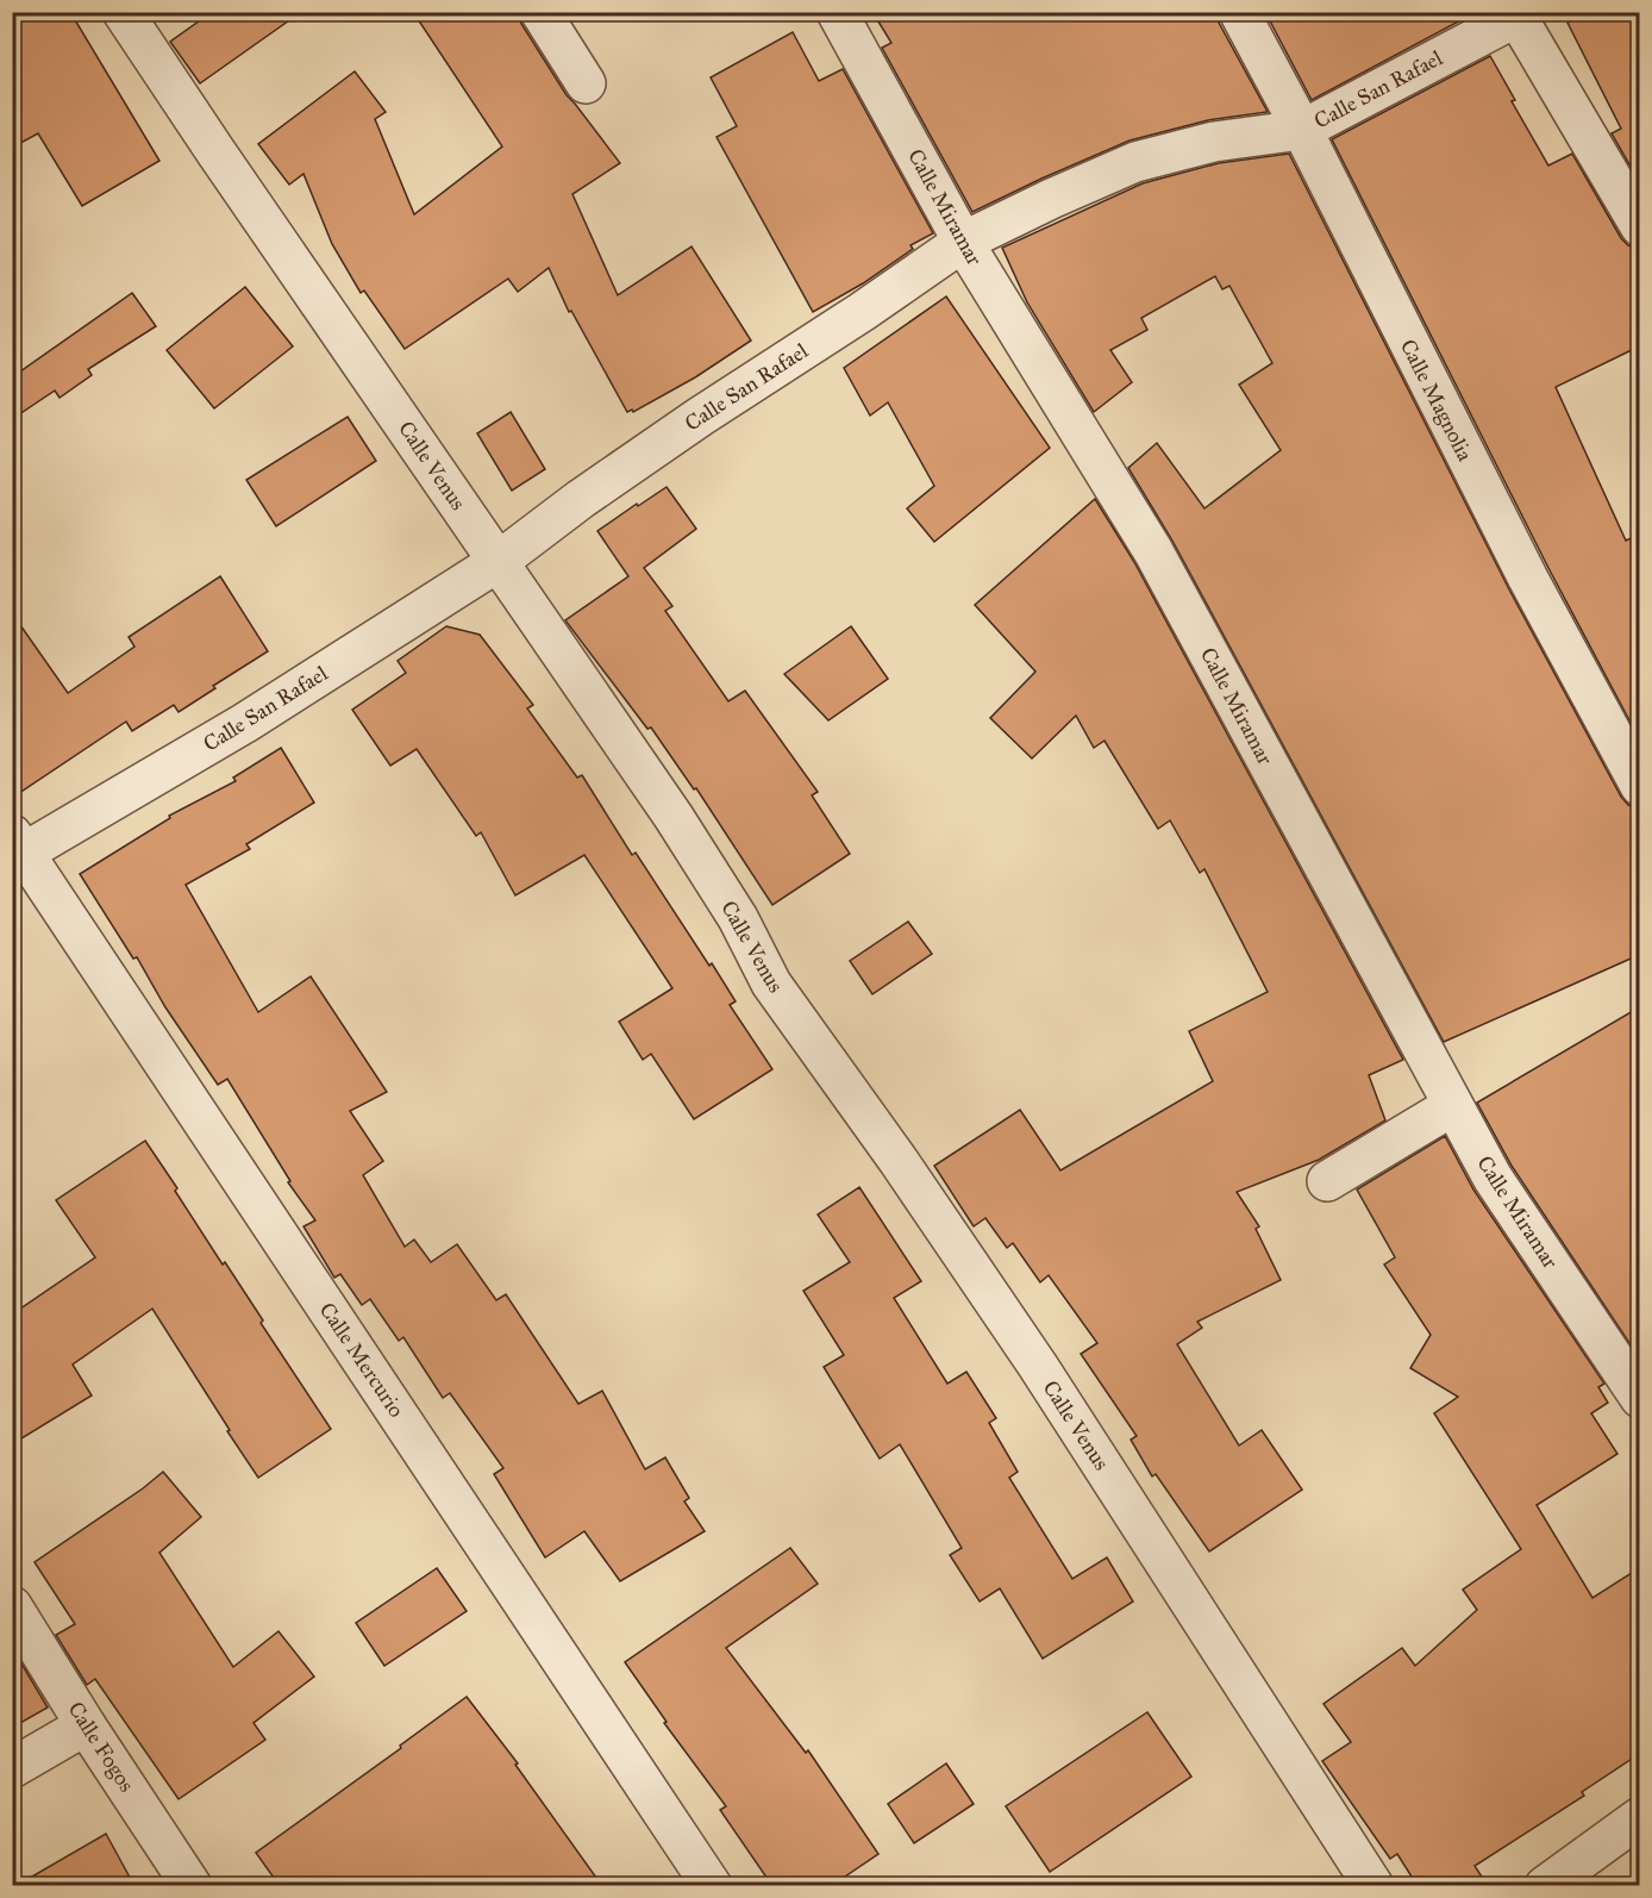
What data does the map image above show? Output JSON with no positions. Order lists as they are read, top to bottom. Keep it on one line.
{"streets":{"street":["Calle San Rafael","Calle Miramar","Calle Magnolia","Calle Venus","Calle Mercurio","Calle Fogos"]},"crossings":[["Calle San Rafael","Calle Miramar"],["Calle San Rafael","Calle Magnolia"],["Calle San Rafael","Calle Venus"],["Calle San Rafael","Calle Mercurio"]]}
